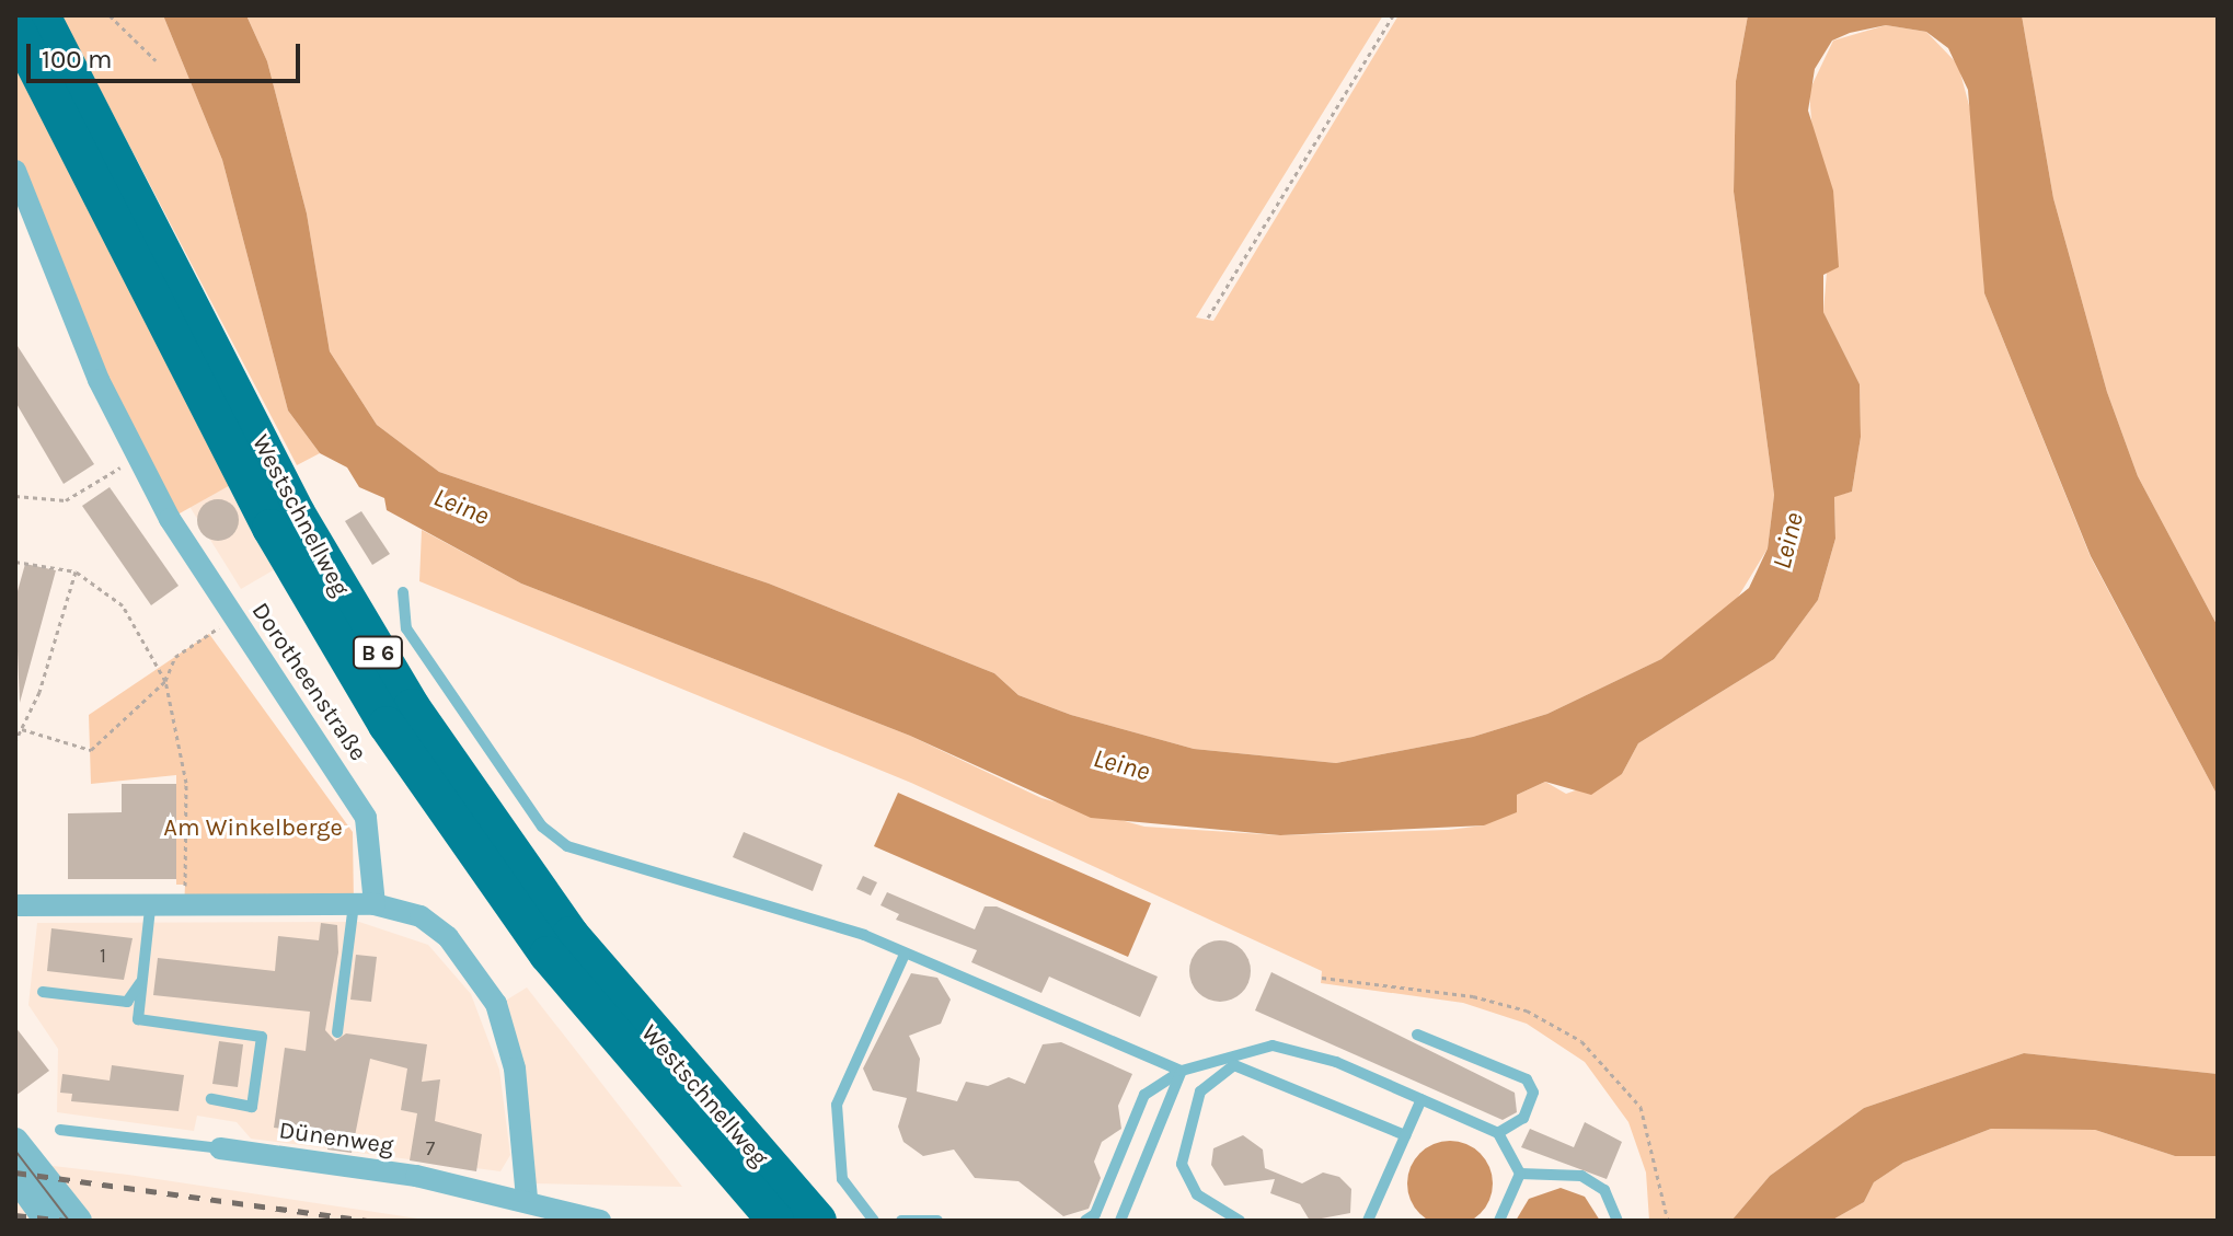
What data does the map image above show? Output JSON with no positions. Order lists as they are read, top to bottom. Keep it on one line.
{"streets":{"highway":["Westschnellweg","B 6"],"street":["Dorotheenstraße","Dünenweg"]},"water":["Leine"],"parks":["Am Winkelberge"],"house_numbers":["1","7"],"scale_bar":"100 m"}
